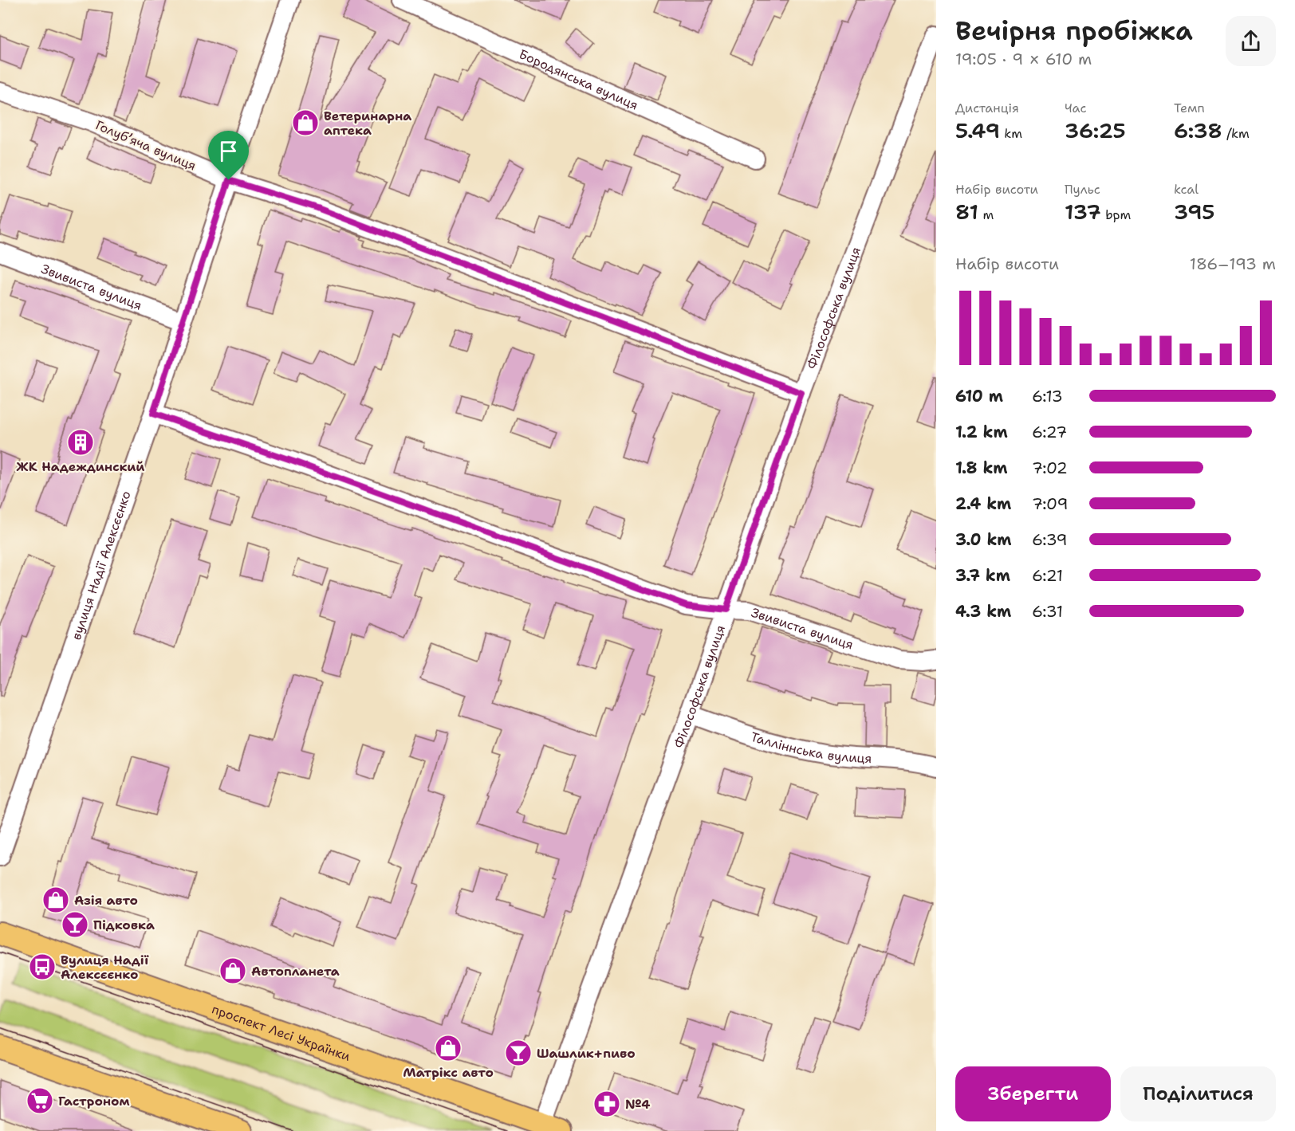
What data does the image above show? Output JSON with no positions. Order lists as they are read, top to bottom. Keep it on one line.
{"streets":{"main road":["проспект Лесі Українки"],"street":["Бородянська вулиця","Голубʼяча вулиця","Звивиста вулиця","Філософська вулиця","вулиця Надії Алексєєнко","Талліннська вулиця"]},"crossings":[["Голубʼяча вулиця","Філософська вулиця"],["Голубʼяча вулиця","вулиця Надії Алексєєнко"],["Звивиста вулиця","Філософська вулиця"],["Звивиста вулиця","вулиця Надії Алексєєнко"],["Філософська вулиця","Талліннська вулиця"],["Філософська вулиця","проспект Лесі Українки"]],"places":{"shop":["Ветеринарна аптека","Азія авто","Автопланета","Матрікс авто"],"building":["ЖК Надеждинский"],"bar":["Підковка","Шашлик+пиво"],"bus stop":["Вулиця Надії Алексєєнко"],"supermarket":["Гастроном"],"pharmacy":["№4"]},"page":{"heading":["Вечірня пробіжка","19:05 · 9 × 610 m"],"stats":[["Дистанція","5.49 km"],["Час","36:25"],["Темп","6:38 /km"],["Набір висоти","81 m"],["Пульс","137 bpm"],["kcal","395"]],"chart":["Набір висоти","186–193 m"],"list":[{"name":"610 m","note":"6:13"},{"name":"1.2 km","note":"6:27"},{"name":"1.8 km","note":"7:02"},{"name":"2.4 km","note":"7:09"},{"name":"3.0 km","note":"6:39"},{"name":"3.7 km","note":"6:21"},{"name":"4.3 km","note":"6:31"}],"buttons":["Зберегти","Поділитися"]}}
